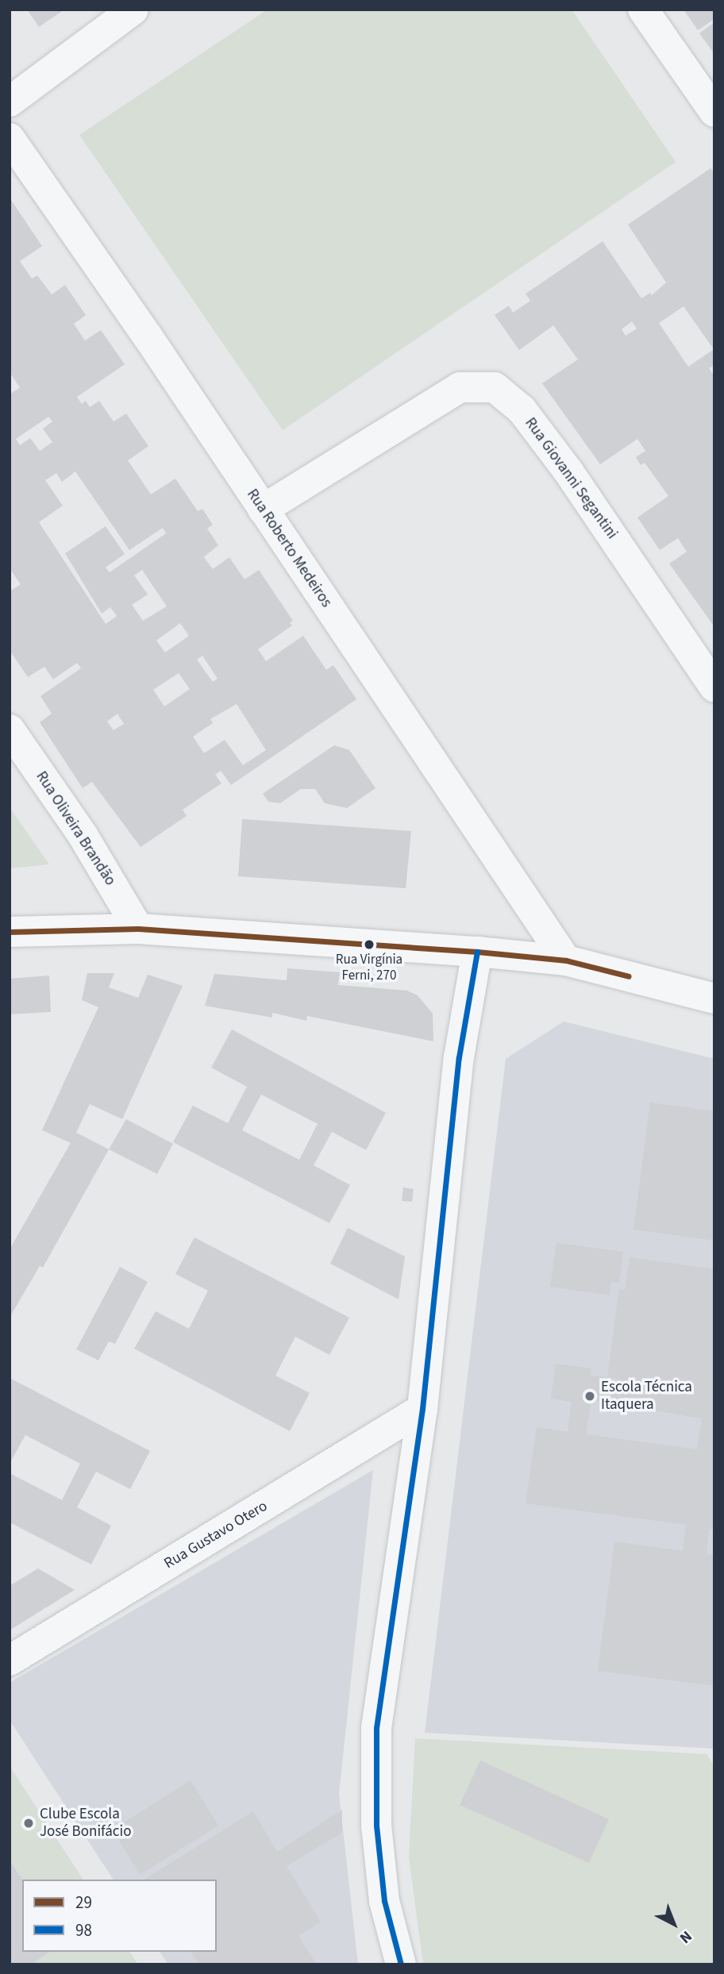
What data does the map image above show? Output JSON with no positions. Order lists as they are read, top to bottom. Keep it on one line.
{"streets":{"street":["Rua Giovanni Segantini","Rua Roberto Medeiros","Rua Oliveira Brandão","Rua Gustavo Otero"]},"crossings":[["Rua Giovanni Segantini","Rua Roberto Medeiros"]],"places":["Rua Virgínia Ferni, 270","Escola Técnica Itaquera","Clube Escola José Bonifácio"],"lines":["transit line 29","transit line 98"],"legend":["29","98"],"north":"bottom right"}
